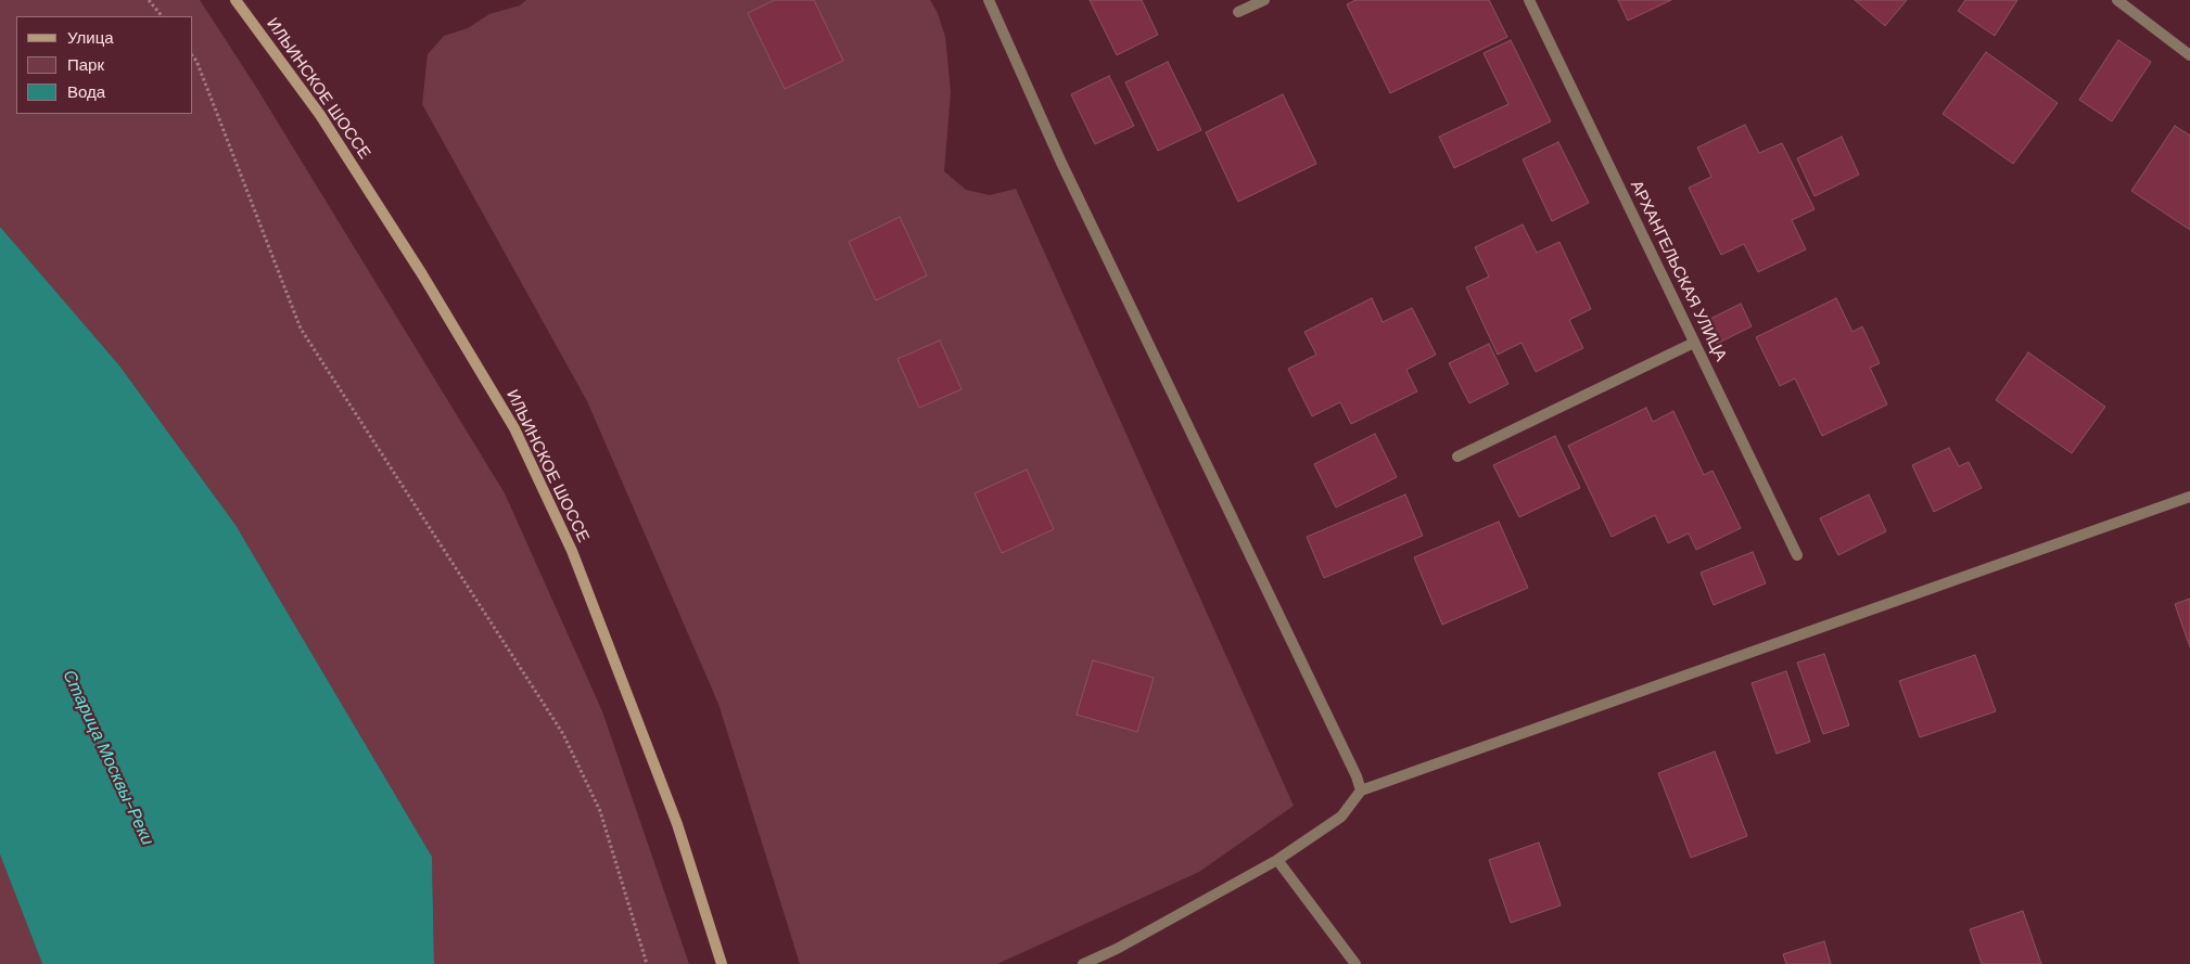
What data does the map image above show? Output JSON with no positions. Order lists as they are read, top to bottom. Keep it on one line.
{"streets":{"main road":["ИЛЬИНСКОЕ ШОССЕ"],"street":["АРХАНГЕЛЬСКАЯ УЛИЦА"]},"water":["Старица Москвы-Реки"],"legend":["Улица","Парк","Вода"]}
